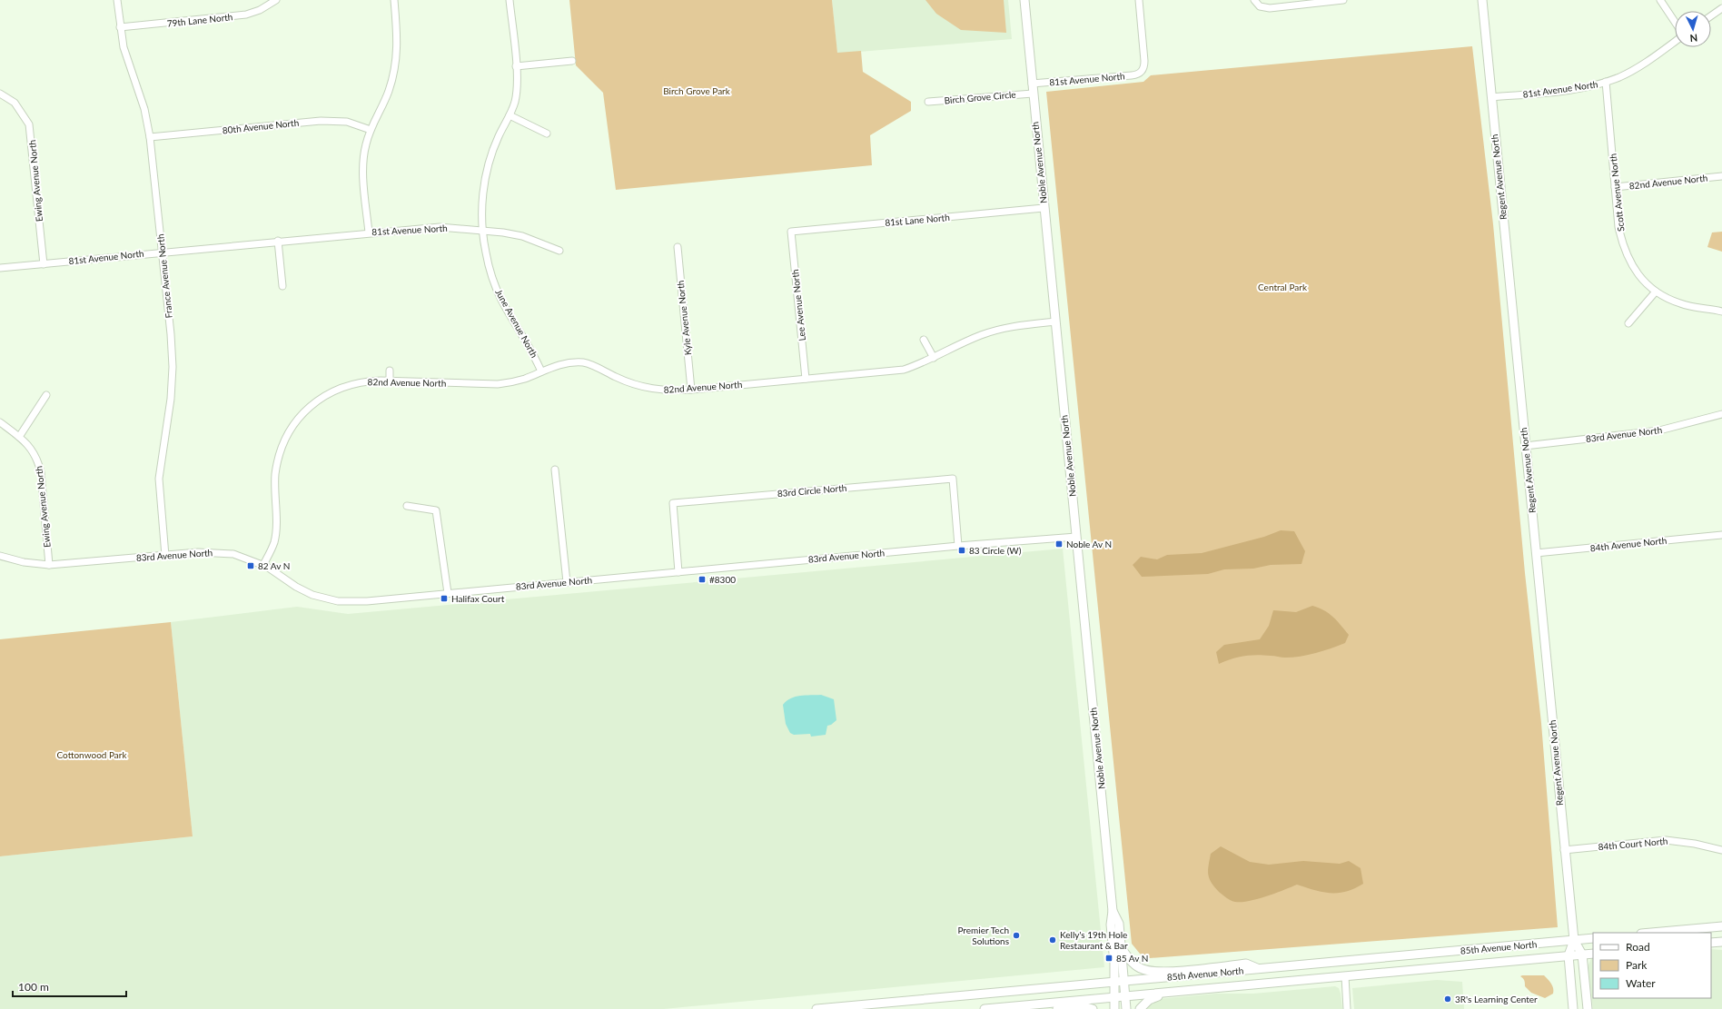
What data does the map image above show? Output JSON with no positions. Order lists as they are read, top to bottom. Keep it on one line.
{"streets":{"street":["79th Lane North","81st Avenue North","Birch Grove Circle","80th Avenue North","Noble Avenue North","Regent Avenue North","Ewing Avenue North","82nd Avenue North","Scott Avenue North","81st Lane North","France Avenue North","Lee Avenue North","Kyle Avenue North","June Avenue North","83rd Avenue North","83rd Circle North","84th Avenue North","84th Court North","85th Avenue North"]},"crossings":[["79th Lane North","France Avenue North"],["81st Avenue North","Noble Avenue North"],["81st Avenue North","Regent Avenue North"],["81st Avenue North","Ewing Avenue North"],["81st Avenue North","Scott Avenue North"],["81st Avenue North","France Avenue North"],["81st Avenue North","June Avenue North"],["Birch Grove Circle","Noble Avenue North"],["80th Avenue North","France Avenue North"],["Noble Avenue North","82nd Avenue North"],["Noble Avenue North","81st Lane North"],["Noble Avenue North","83rd Avenue North"],["Noble Avenue North","85th Avenue North"],["Regent Avenue North","83rd Avenue North"],["Regent Avenue North","84th Avenue North"],["Regent Avenue North","84th Court North"],["Regent Avenue North","85th Avenue North"],["Ewing Avenue North","83rd Avenue North"],["82nd Avenue North","Scott Avenue North"],["82nd Avenue North","Lee Avenue North"],["82nd Avenue North","Kyle Avenue North"],["82nd Avenue North","June Avenue North"],["82nd Avenue North","83rd Avenue North"],["81st Lane North","Lee Avenue North"],["France Avenue North","83rd Avenue North"],["83rd Avenue North","83rd Circle North"]],"parks":["Birch Grove Park","Central Park","Cottonwood Park"],"places":{"transit":["Noble Av N","83 Circle (W)","82 Av N","#8300","Halifax Court","85 Av N"],"other":["Premier Tech Solutions","Kelly's 19th Hole Restaurant & Bar","3R's Learning Center"]},"legend":["Road","Park","Water"],"scale_bar":"100 m","north":"bottom"}
